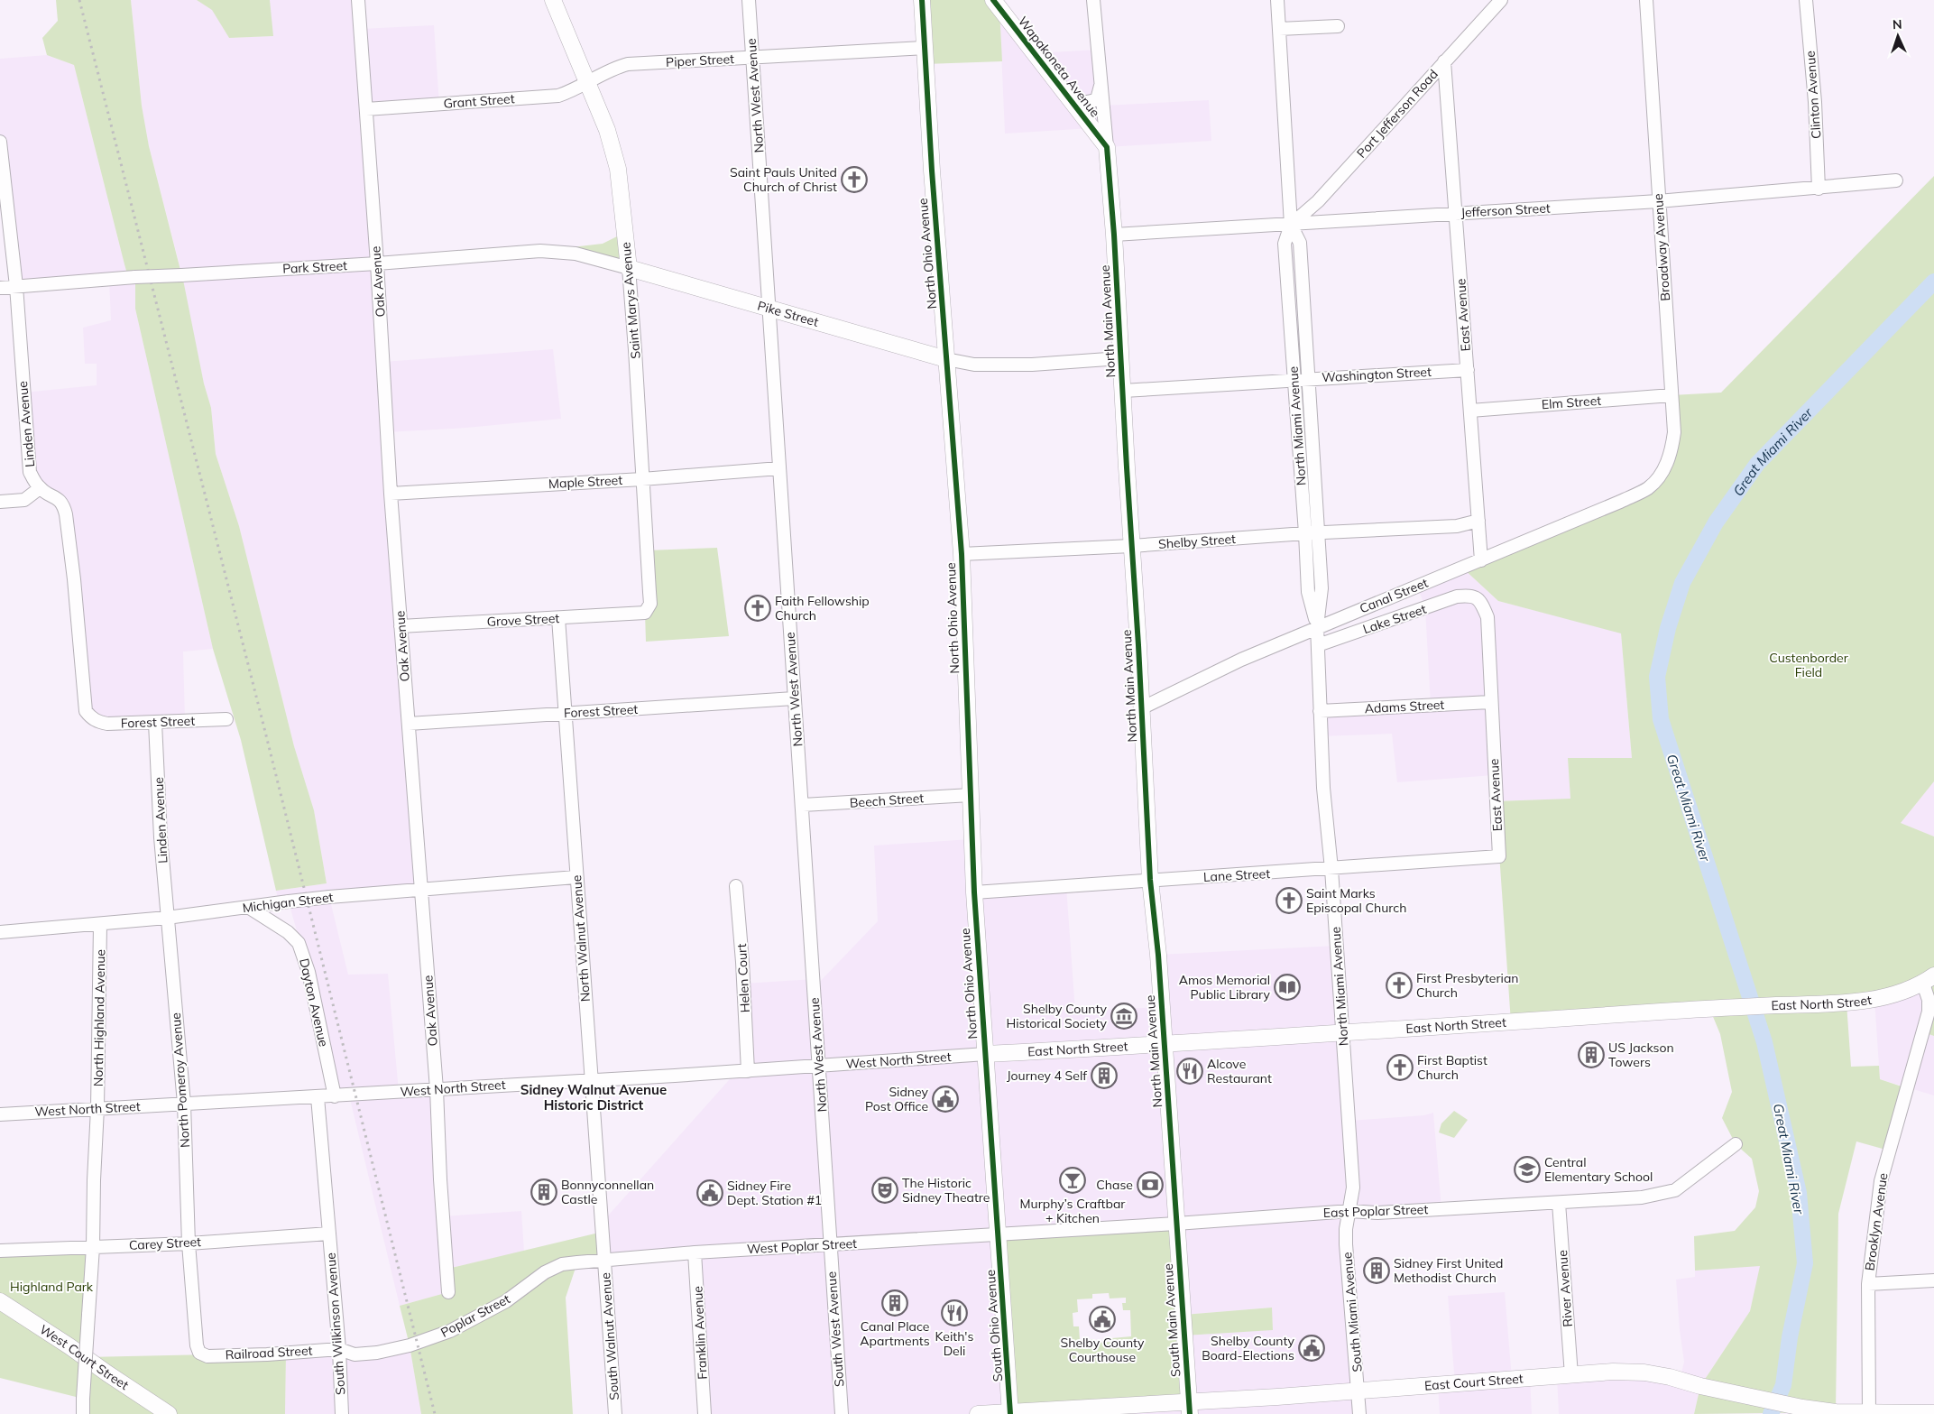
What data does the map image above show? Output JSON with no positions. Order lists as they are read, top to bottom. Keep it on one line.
{"streets":{"main road":["Wapakoneta Avenue","North Ohio Avenue","Saint Marys Avenue","Pike Street","North Main Avenue","East North Street","South Main Avenue","South Ohio Avenue","West Court Street","East Court Street"],"street":["Piper Street","Clinton Avenue","North West Avenue","Grant Street","Port Jefferson Road","Jefferson Street","Broadway Avenue","Park Street","Oak Avenue","East Avenue","Washington Street","Elm Street","Linden Avenue","North Miami Avenue","Maple Street","Shelby Street","Canal Street","Lake Street","Grove Street","Adams Street","Forest Street","Beech Street","Lane Street","Michigan Street","North Walnut Avenue","Helen Court","Dayton Avenue","North Highland Avenue","West North Street","North Pomeroy Avenue","East Poplar Street","Brooklyn Avenue","Carey Street","West Poplar Street","River Avenue","South Miami Avenue","Poplar Street","South Wilkinson Avenue","South West Avenue","Franklin Avenue","South Walnut Avenue","Railroad Street"]},"crossings":[["Piper Street","North West Avenue"],["Piper Street","Grant Street"],["Piper Street","North Ohio Avenue"],["Piper Street","Saint Marys Avenue"],["Wapakoneta Avenue","North Main Avenue"],["Clinton Avenue","Jefferson Street"],["North West Avenue","Pike Street"],["North West Avenue","Maple Street"],["North West Avenue","Forest Street"],["North West Avenue","Beech Street"],["North West Avenue","West North Street"],["North West Avenue","West Poplar Street"],["North West Avenue","South West Avenue"],["Grant Street","Oak Avenue"],["Grant Street","Saint Marys Avenue"],["Port Jefferson Road","Jefferson Street"],["Port Jefferson Road","East Avenue"],["Port Jefferson Road","North Miami Avenue"],["Jefferson Street","Broadway Avenue"],["Jefferson Street","East Avenue"],["Jefferson Street","North Main Avenue"],["Jefferson Street","North Miami Avenue"],["Broadway Avenue","Elm Street"],["Broadway Avenue","Canal Street"],["North Ohio Avenue","Pike Street"],["North Ohio Avenue","Shelby Street"],["North Ohio Avenue","Beech Street"],["North Ohio Avenue","Lane Street"],["North Ohio Avenue","East North Street"],["North Ohio Avenue","West North Street"],["North Ohio Avenue","East Poplar Street"],["North Ohio Avenue","West Poplar Street"],["North Ohio Avenue","South Ohio Avenue"],["Park Street","Oak Avenue"],["Park Street","Saint Marys Avenue"],["Park Street","Pike Street"],["Park Street","Linden Avenue"],["Oak Avenue","Maple Street"],["Oak Avenue","Grove Street"],["Oak Avenue","Forest Street"],["Oak Avenue","Michigan Street"],["Oak Avenue","West North Street"],["Saint Marys Avenue","Pike Street"],["Saint Marys Avenue","Maple Street"],["Saint Marys Avenue","Grove Street"],["East Avenue","Washington Street"],["East Avenue","Elm Street"],["East Avenue","Shelby Street"],["East Avenue","Canal Street"],["East Avenue","Lake Street"],["East Avenue","Adams Street"],["East Avenue","Lane Street"],["North Main Avenue","Washington Street"],["North Main Avenue","Shelby Street"],["North Main Avenue","Canal Street"],["North Main Avenue","Lane Street"],["North Main Avenue","East North Street"],["North Main Avenue","East Poplar Street"],["North Main Avenue","South Main Avenue"],["Washington Street","North Miami Avenue"],["Linden Avenue","Forest Street"],["Linden Avenue","Michigan Street"],["Linden Avenue","North Pomeroy Avenue"],["North Miami Avenue","Shelby Street"],["North Miami Avenue","Canal Street"],["North Miami Avenue","Lake Street"],["North Miami Avenue","Adams Street"],["North Miami Avenue","Lane Street"],["North Miami Avenue","East North Street"],["North Miami Avenue","East Poplar Street"],["North Miami Avenue","South Miami Avenue"],["Grove Street","North Walnut Avenue"],["Forest Street","North Walnut Avenue"],["Michigan Street","North Walnut Avenue"],["Michigan Street","Dayton Avenue"],["Michigan Street","North Highland Avenue"],["Michigan Street","North Pomeroy Avenue"],["North Walnut Avenue","West North Street"],["North Walnut Avenue","West Poplar Street"],["North Walnut Avenue","Poplar Street"],["North Walnut Avenue","South Walnut Avenue"],["Helen Court","West North Street"],["Dayton Avenue","West North Street"],["East North Street","West North Street"],["East North Street","Brooklyn Avenue"],["North Highland Avenue","West North Street"],["North Highland Avenue","Carey Street"],["West North Street","North Pomeroy Avenue"],["West North Street","South Wilkinson Avenue"],["North Pomeroy Avenue","Carey Street"],["North Pomeroy Avenue","Railroad Street"],["East Poplar Street","West Poplar Street"],["East Poplar Street","River Avenue"],["East Poplar Street","South Miami Avenue"],["East Poplar Street","South Main Avenue"],["East Poplar Street","South Ohio Avenue"],["Brooklyn Avenue","East Court Street"],["Carey Street","South Wilkinson Avenue"],["West Poplar Street","Poplar Street"],["West Poplar Street","South Ohio Avenue"],["West Poplar Street","South West Avenue"],["West Poplar Street","Franklin Avenue"],["West Poplar Street","South Walnut Avenue"],["River Avenue","East Court Street"],["South Miami Avenue","East Court Street"],["Poplar Street","South Wilkinson Avenue"],["Poplar Street","South Walnut Avenue"],["Poplar Street","Railroad Street"],["South Main Avenue","East Court Street"],["South Wilkinson Avenue","Railroad Street"],["South Ohio Avenue","East Court Street"]],"districts":["Sidney Walnut Avenue Historic District"],"water":["Great Miami River"],"parks":["Custenborder Field","Highland Park"],"places":{"church":["Saint Pauls United Church of Christ","Faith Fellowship Church","Saint Marks Episcopal Church","First Presbyterian Church","First Baptist Church"],"library":["Amos Memorial Public Library"],"museum":["Shelby County Historical Society"],"building":["US Jackson Towers","Journey 4 Self","Bonnyconnellan Castle","Sidney First United Methodist Church","Canal Place Apartments"],"restaurant":["Alcove Restaurant","Keith's Deli"],"public building":["Sidney Post Office","Sidney Fire Dept. Station #1","Shelby County Courthouse","Shelby County Board-Elections"],"school or university":["Central Elementary School"],"bar":["Murphy’s Craftbar + Kitchen"],"bank":["Chase"],"theatre":["The Historic Sidney Theatre"]},"north":"top"}
